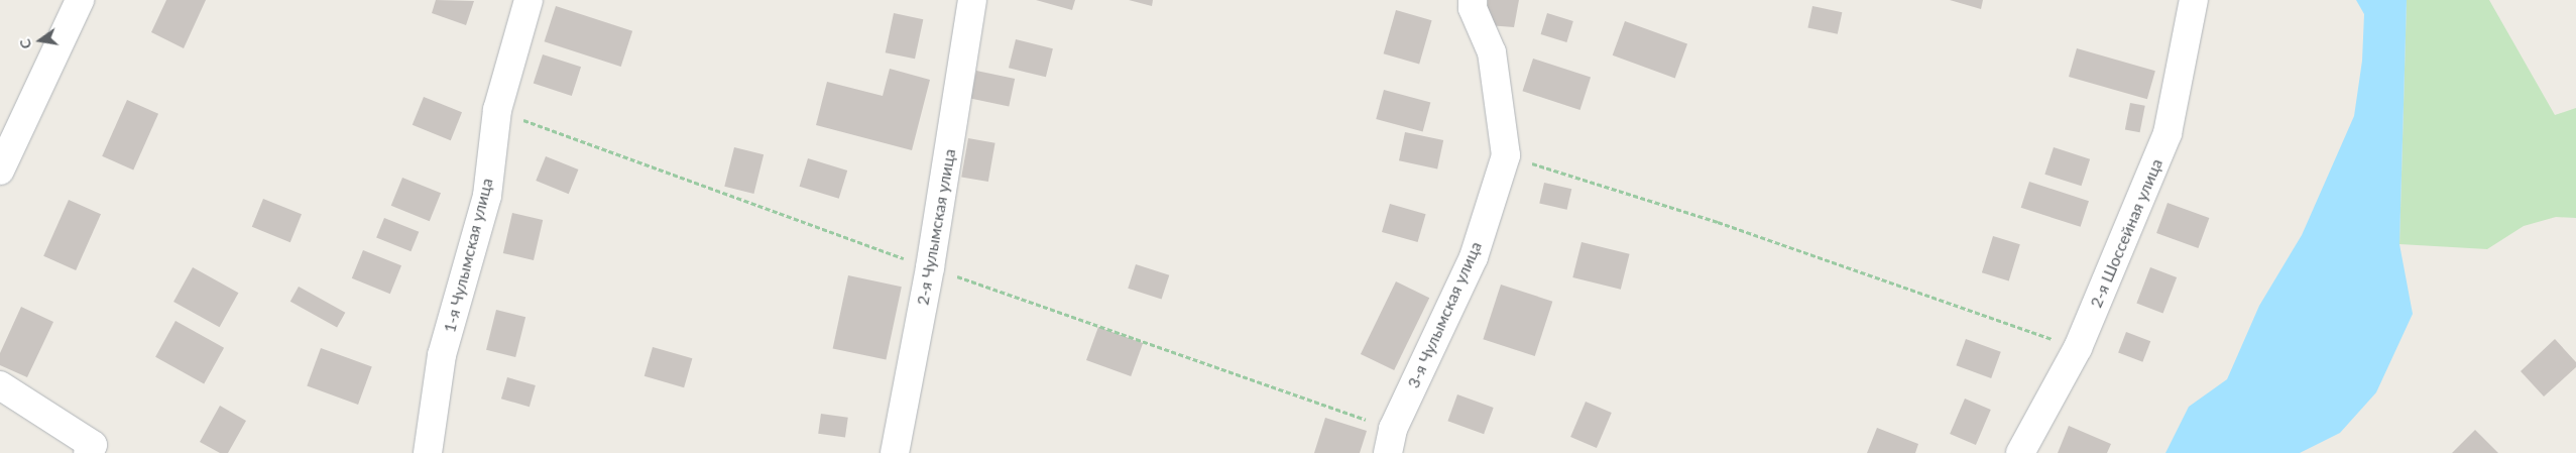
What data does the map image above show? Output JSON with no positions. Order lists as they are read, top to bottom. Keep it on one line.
{"streets":{"street":["2-я Чулымская улица","2-я Шоссейная улица","1-я Чулымская улица","3-я Чулымская улица"]},"north":"left"}
